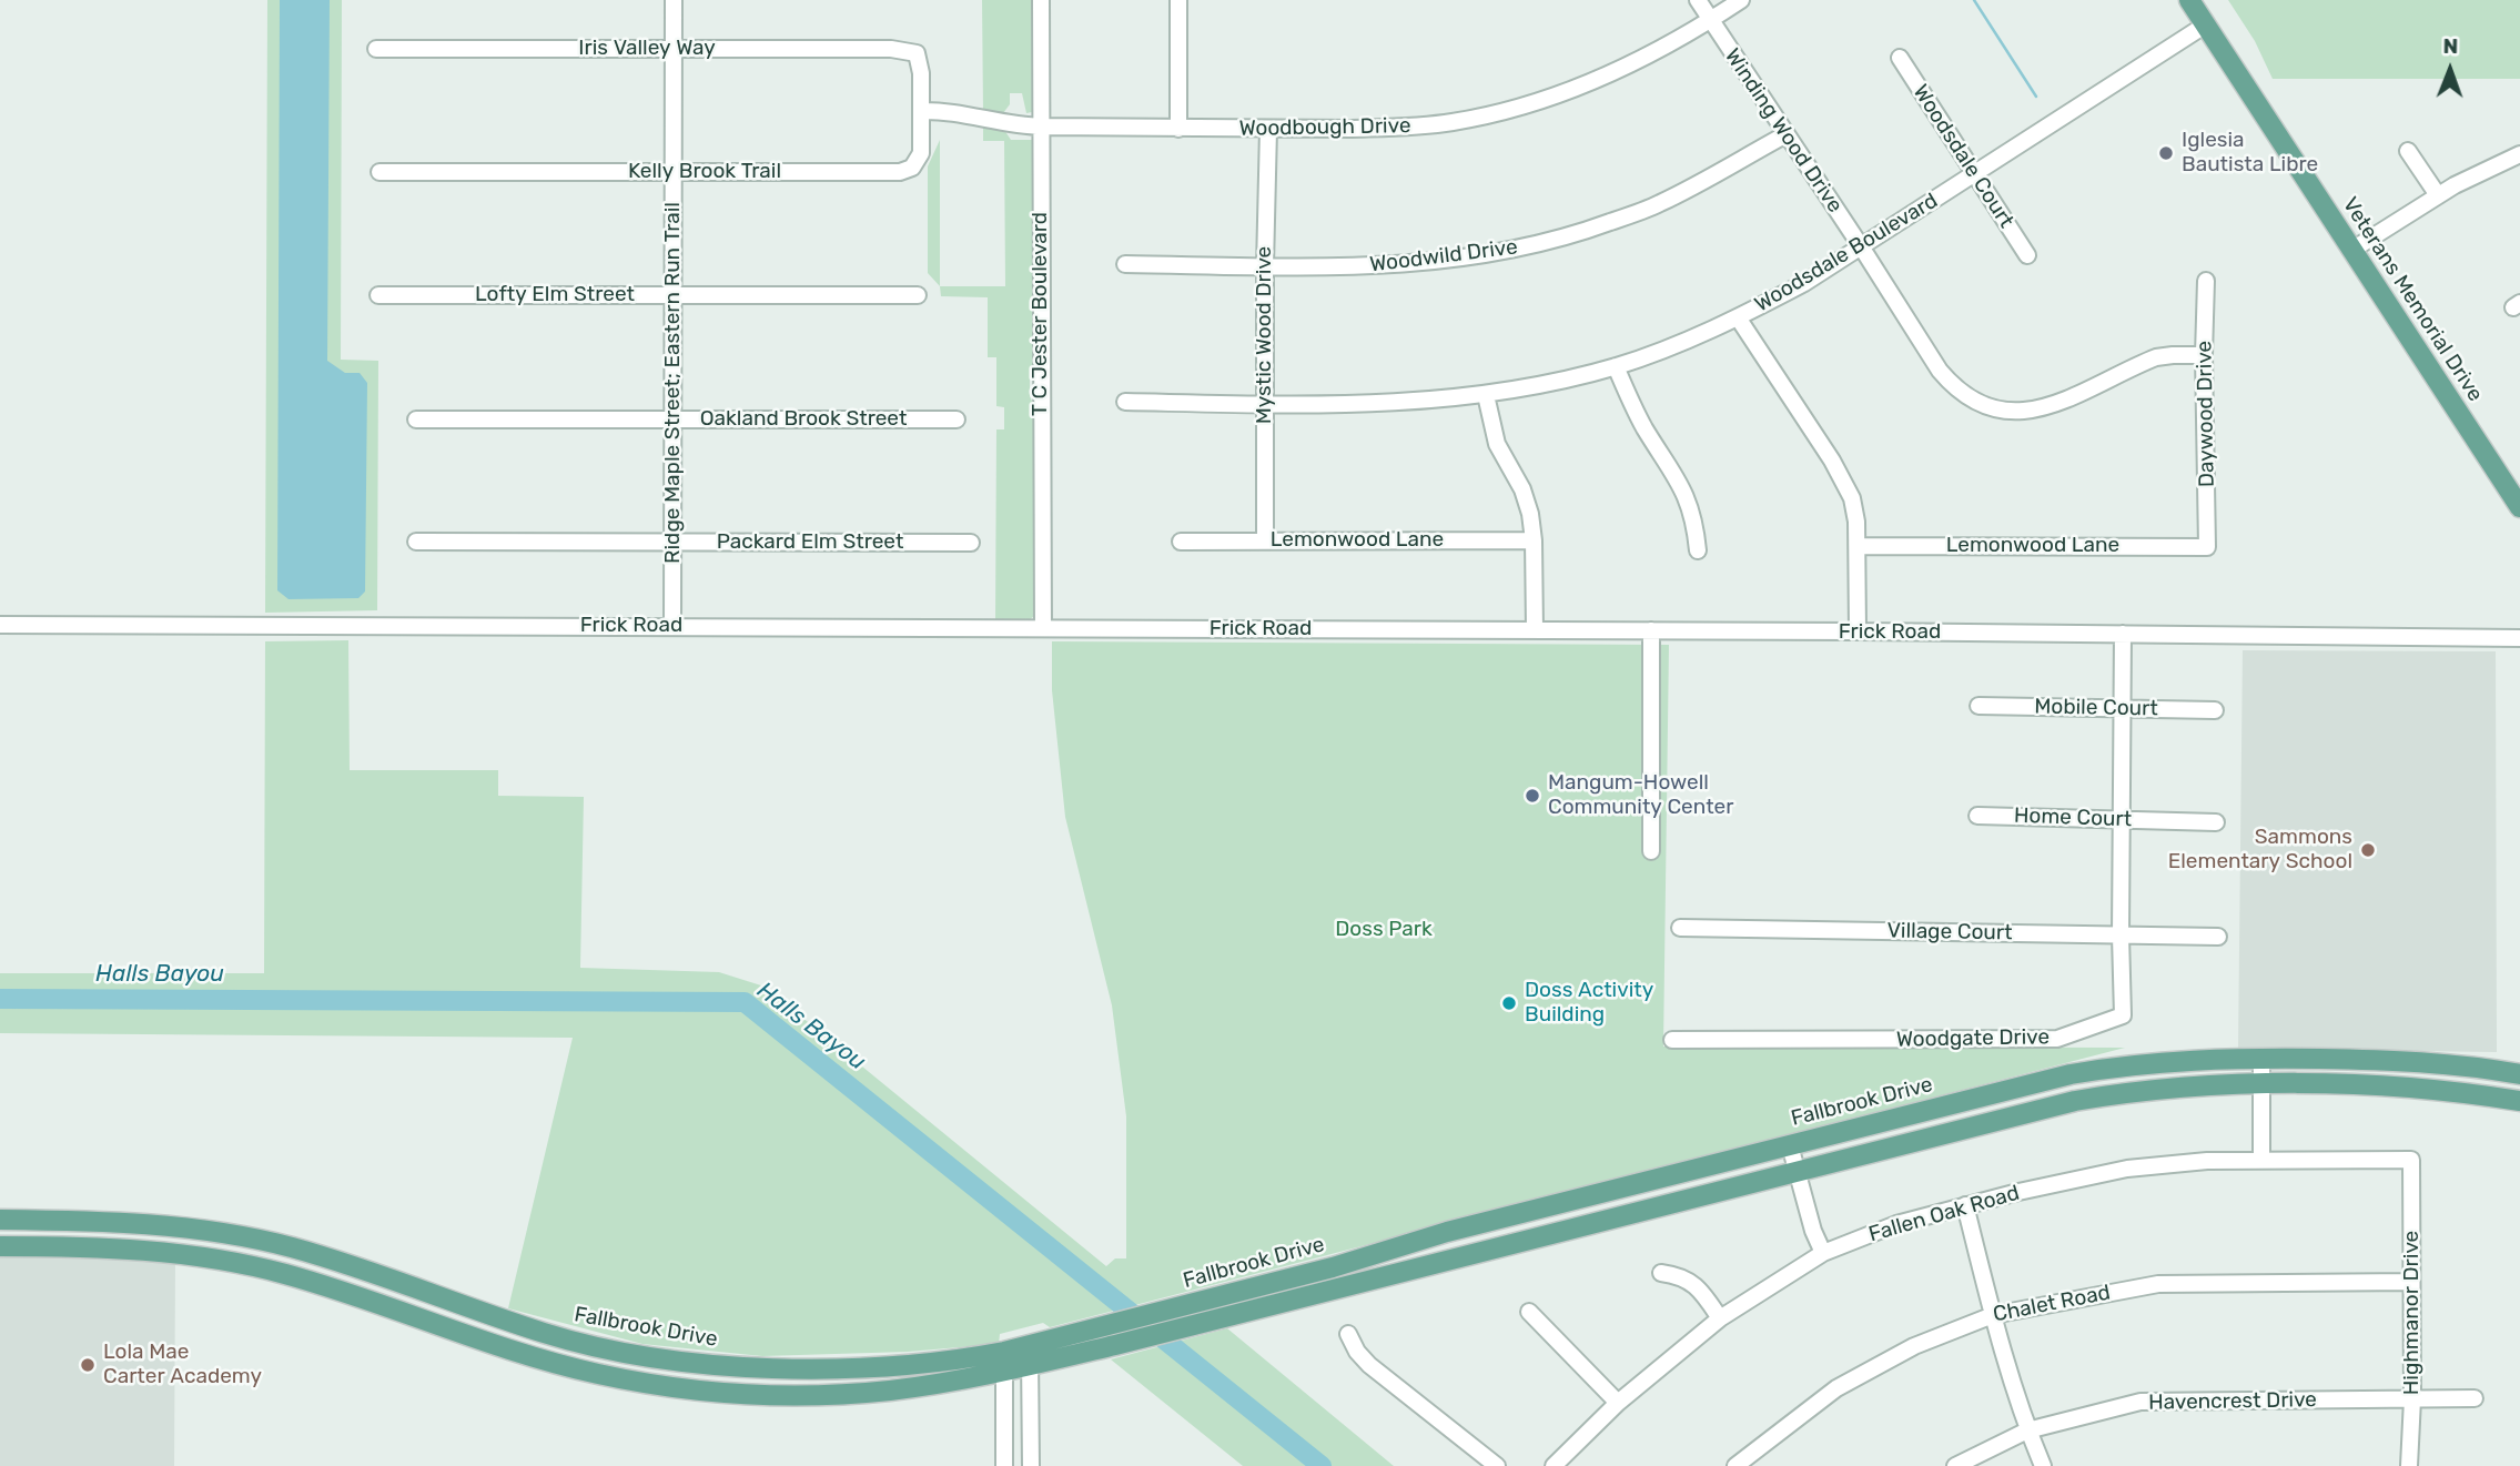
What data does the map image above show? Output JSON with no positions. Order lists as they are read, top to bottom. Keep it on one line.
{"streets":{"main road":["Veterans Memorial Drive","Fallbrook Drive"],"street":["Iris Valley Way","Woodbough Drive","Winding Wood Drive","Woodsdale Court","Kelly Brook Trail","Woodsdale Boulevard","Woodwild Drive","Lofty Elm Street","T C Jester Boulevard","Mystic Wood Drive","Ridge Maple Street; Eastern Run Trail","Daywood Drive","Oakland Brook Street","Lemonwood Lane","Packard Elm Street","Frick Road","Mobile Court","Home Court","Village Court","Woodgate Drive","Fallen Oak Road","Chalet Road","Highmanor Drive","Havencrest Drive"]},"crossings":[["Iris Valley Way","Kelly Brook Trail"],["Iris Valley Way","Ridge Maple Street; Eastern Run Trail"],["Woodbough Drive","Winding Wood Drive"],["Woodbough Drive","Kelly Brook Trail"],["Woodbough Drive","T C Jester Boulevard"],["Woodbough Drive","Mystic Wood Drive"],["Winding Wood Drive","Woodsdale Boulevard"],["Winding Wood Drive","Woodwild Drive"],["Winding Wood Drive","Daywood Drive"],["Woodsdale Court","Woodsdale Boulevard"],["Kelly Brook Trail","Ridge Maple Street; Eastern Run Trail"],["Woodsdale Boulevard","Veterans Memorial Drive"],["Woodsdale Boulevard","Mystic Wood Drive"],["Woodwild Drive","Mystic Wood Drive"],["Lofty Elm Street","Ridge Maple Street; Eastern Run Trail"],["T C Jester Boulevard","Frick Road"],["Mystic Wood Drive","Lemonwood Lane"],["Ridge Maple Street; Eastern Run Trail","Oakland Brook Street"],["Ridge Maple Street; Eastern Run Trail","Packard Elm Street"],["Ridge Maple Street; Eastern Run Trail","Frick Road"],["Daywood Drive","Lemonwood Lane"],["Frick Road","Woodgate Drive"],["Mobile Court","Woodgate Drive"],["Home Court","Woodgate Drive"],["Village Court","Woodgate Drive"],["Fallen Oak Road","Highmanor Drive"],["Chalet Road","Highmanor Drive"],["Highmanor Drive","Havencrest Drive"]],"water":["Halls Bayou"],"parks":["Doss Park"],"places":["Iglesia Bautista Libre","Mangum-Howell Community Center","Sammons Elementary School","Doss Activity Building","Lola Mae Carter Academy"],"north":"top"}
